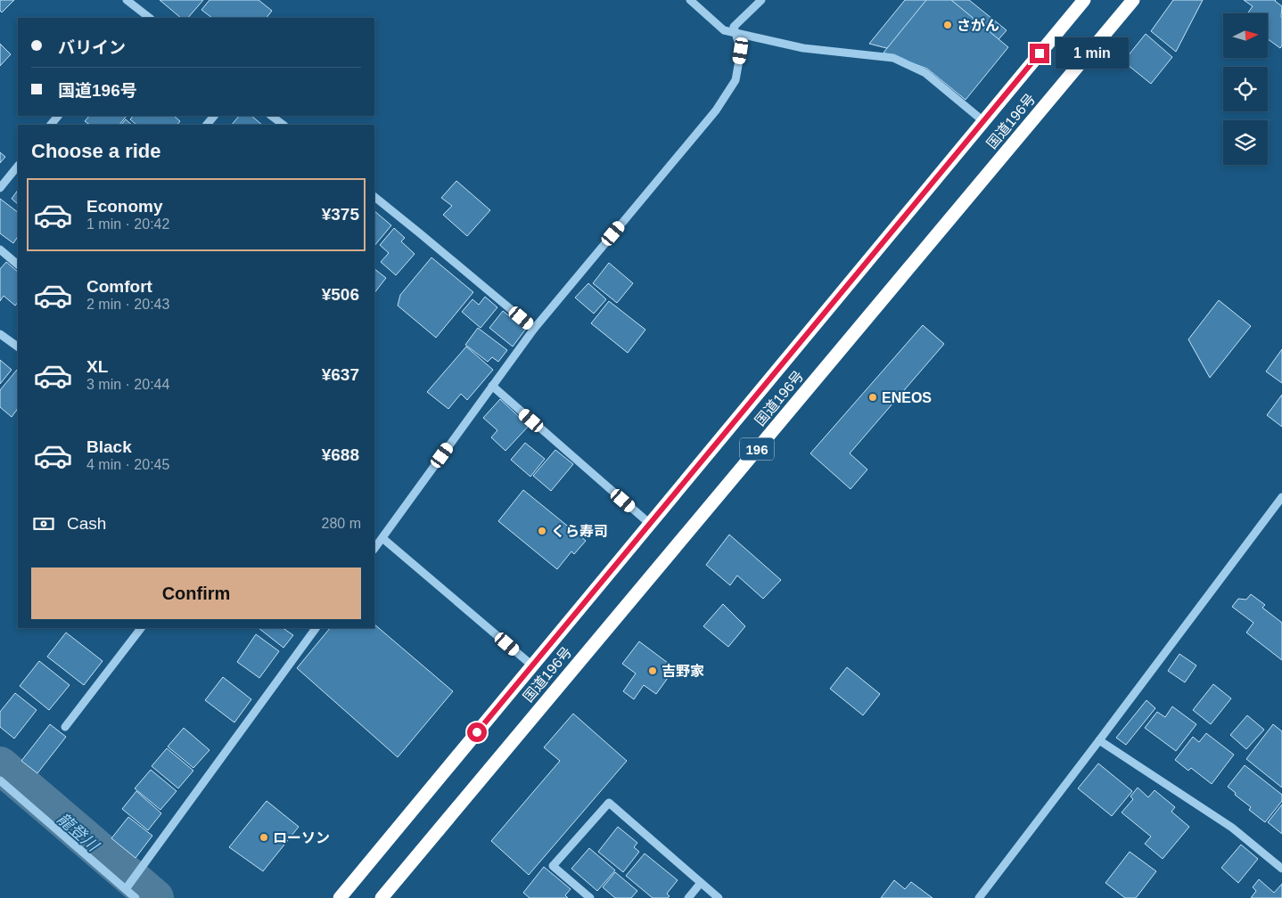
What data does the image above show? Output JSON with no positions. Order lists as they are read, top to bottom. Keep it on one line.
{"streets":{"highway":["国道196号","196"]},"water":["龍登川"],"places":["さがん","ENEOS","くら寿司","吉野家","ローソン"],"north":"right","page":{"banner":["バリイン","国道196号"],"bubble":"1 min","heading":"Choose a ride","list":[{"name":"Economy","note":"1 min · 20:42","value":"¥375"},{"name":"Comfort","note":"2 min · 20:43","value":"¥506"},{"name":"XL","note":"3 min · 20:44","value":"¥637"},{"name":"Black","note":"4 min · 20:45","value":"¥688"}],"pay":["Cash","280 m"],"buttons":"Confirm"}}
